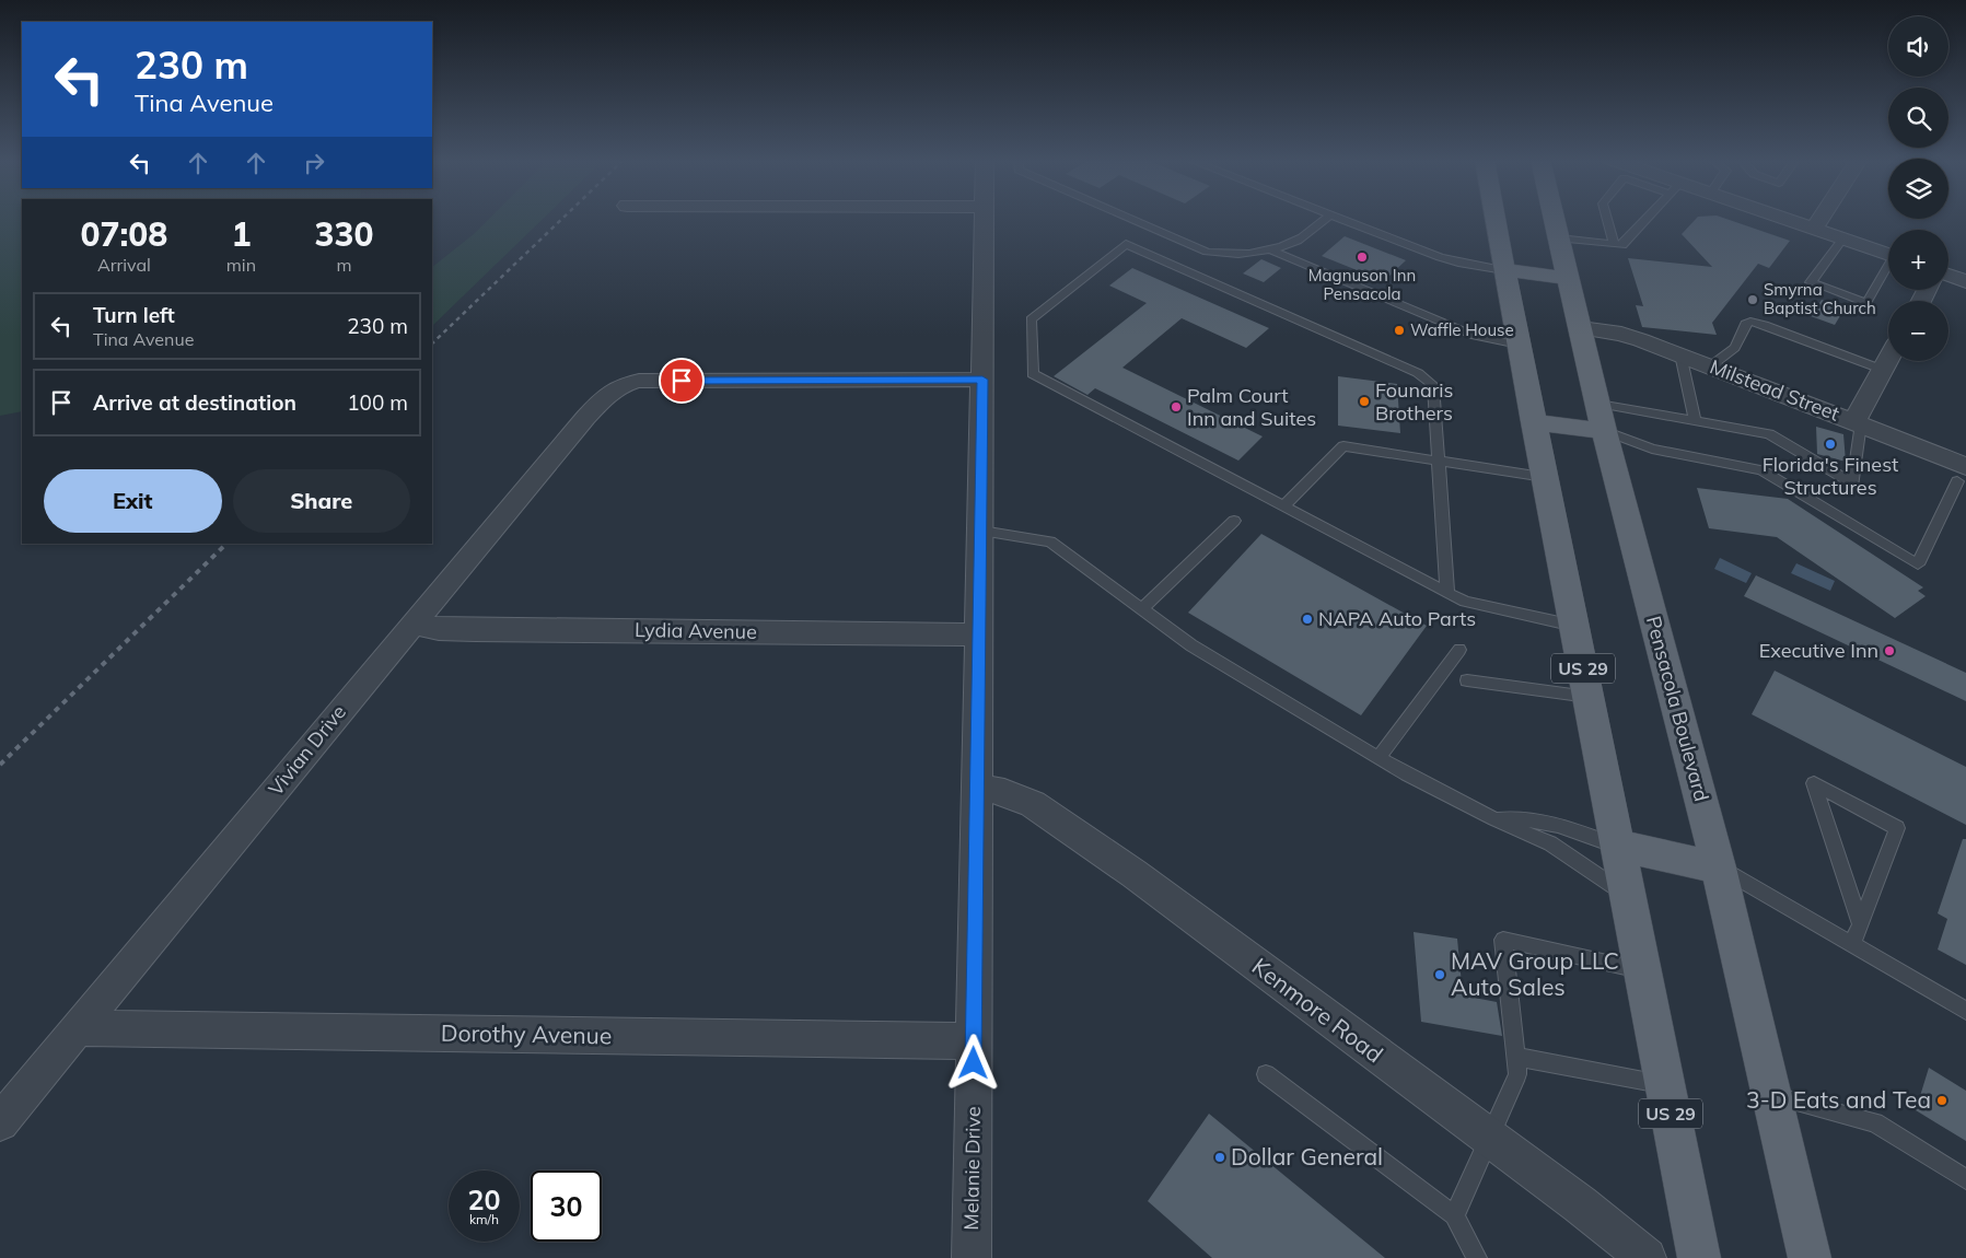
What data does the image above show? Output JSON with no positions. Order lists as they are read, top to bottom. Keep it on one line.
{"streets":{"main road":["US 29","Pensacola Boulevard"],"street":["Milstead Street","Lydia Avenue","Vivian Drive","Kenmore Road","Dorothy Avenue","Melanie Drive"]},"crossings":[["Milstead Street","Pensacola Boulevard"],["Lydia Avenue","Vivian Drive"],["Lydia Avenue","Melanie Drive"],["Vivian Drive","Dorothy Avenue"],["Vivian Drive","Melanie Drive"],["Kenmore Road","Melanie Drive"],["Dorothy Avenue","Melanie Drive"]],"places":["Magnuson Inn Pensacola","Smyrna Baptist Church","Waffle House","Founaris Brothers","Palm Court Inn and Suites","Florida's Finest Structures","NAPA Auto Parts","Executive Inn","MAV Group LLC Auto Sales","3-D Eats and Tea","Dollar General"],"page":{"map_buttons":["+","−"],"turn":["230 m","Tina Avenue"],"eta":["07:08","Arrival","1","min","330","m"],"list":[{"name":"Turn left","note":"Tina Avenue","value":"230 m"},{"name":"Arrive at destination","value":"100 m"}],"buttons":["Exit","Share"],"speed":"20 km/h","limit":"30"}}
